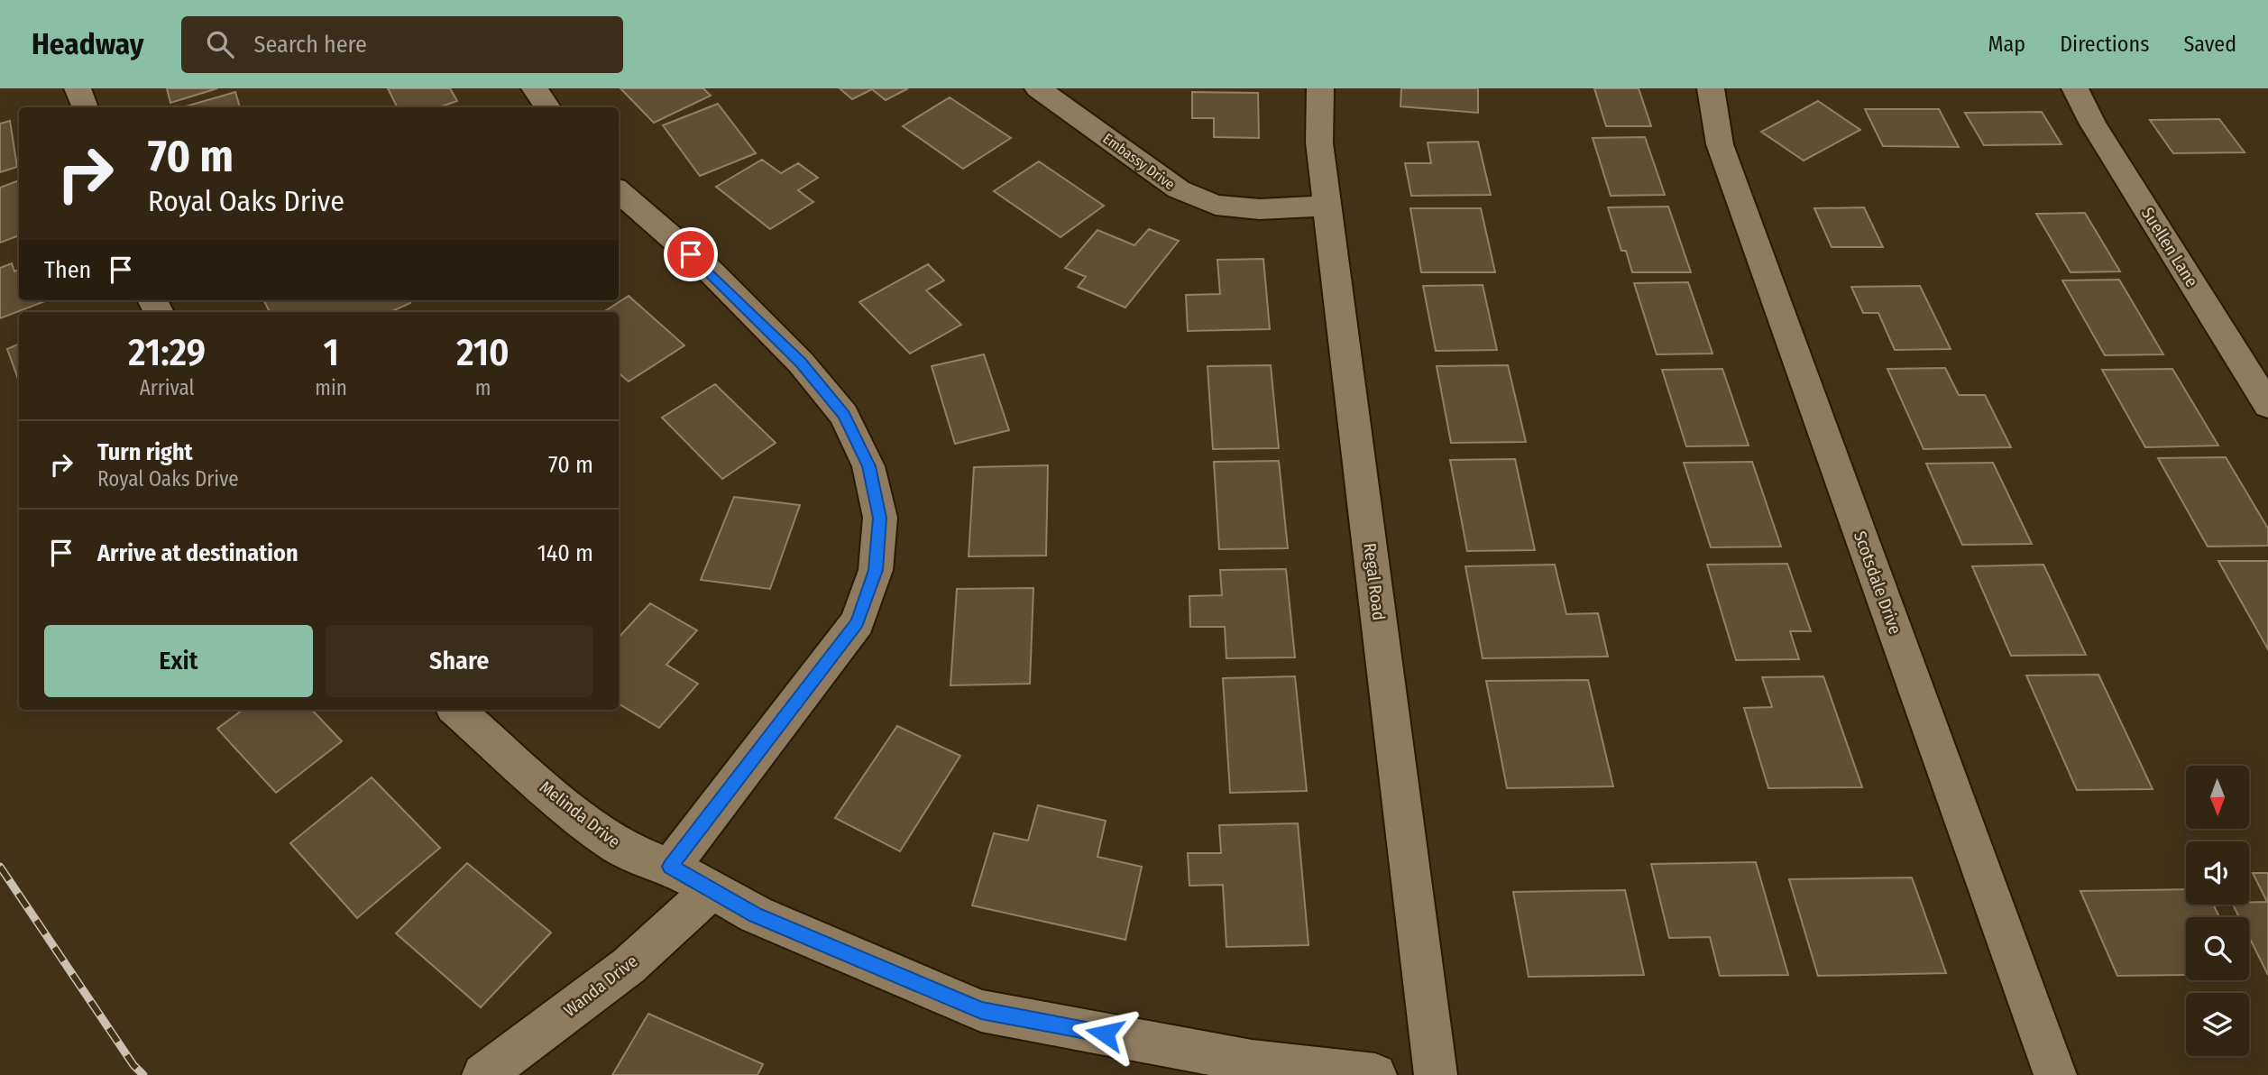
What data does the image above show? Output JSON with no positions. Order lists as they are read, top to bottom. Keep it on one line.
{"streets":{"street":["Embassy Drive","Suellen Lane","Regal Road","Scotsdale Drive","Melinda Drive","Wanda Drive"]},"crossings":[["Embassy Drive","Regal Road"],["Melinda Drive","Wanda Drive"]],"north":"bottom","page":{"header":"Headway","search":"Search here","nav":["Map","Directions","Saved"],"turn":["70 m","Royal Oaks Drive"],"then":"Then","eta":["21:29","Arrival","1","min","210","m"],"list":[{"name":"Turn right","note":"Royal Oaks Drive","value":"70 m"},{"name":"Arrive at destination","value":"140 m"}],"buttons":["Exit","Share"]}}
